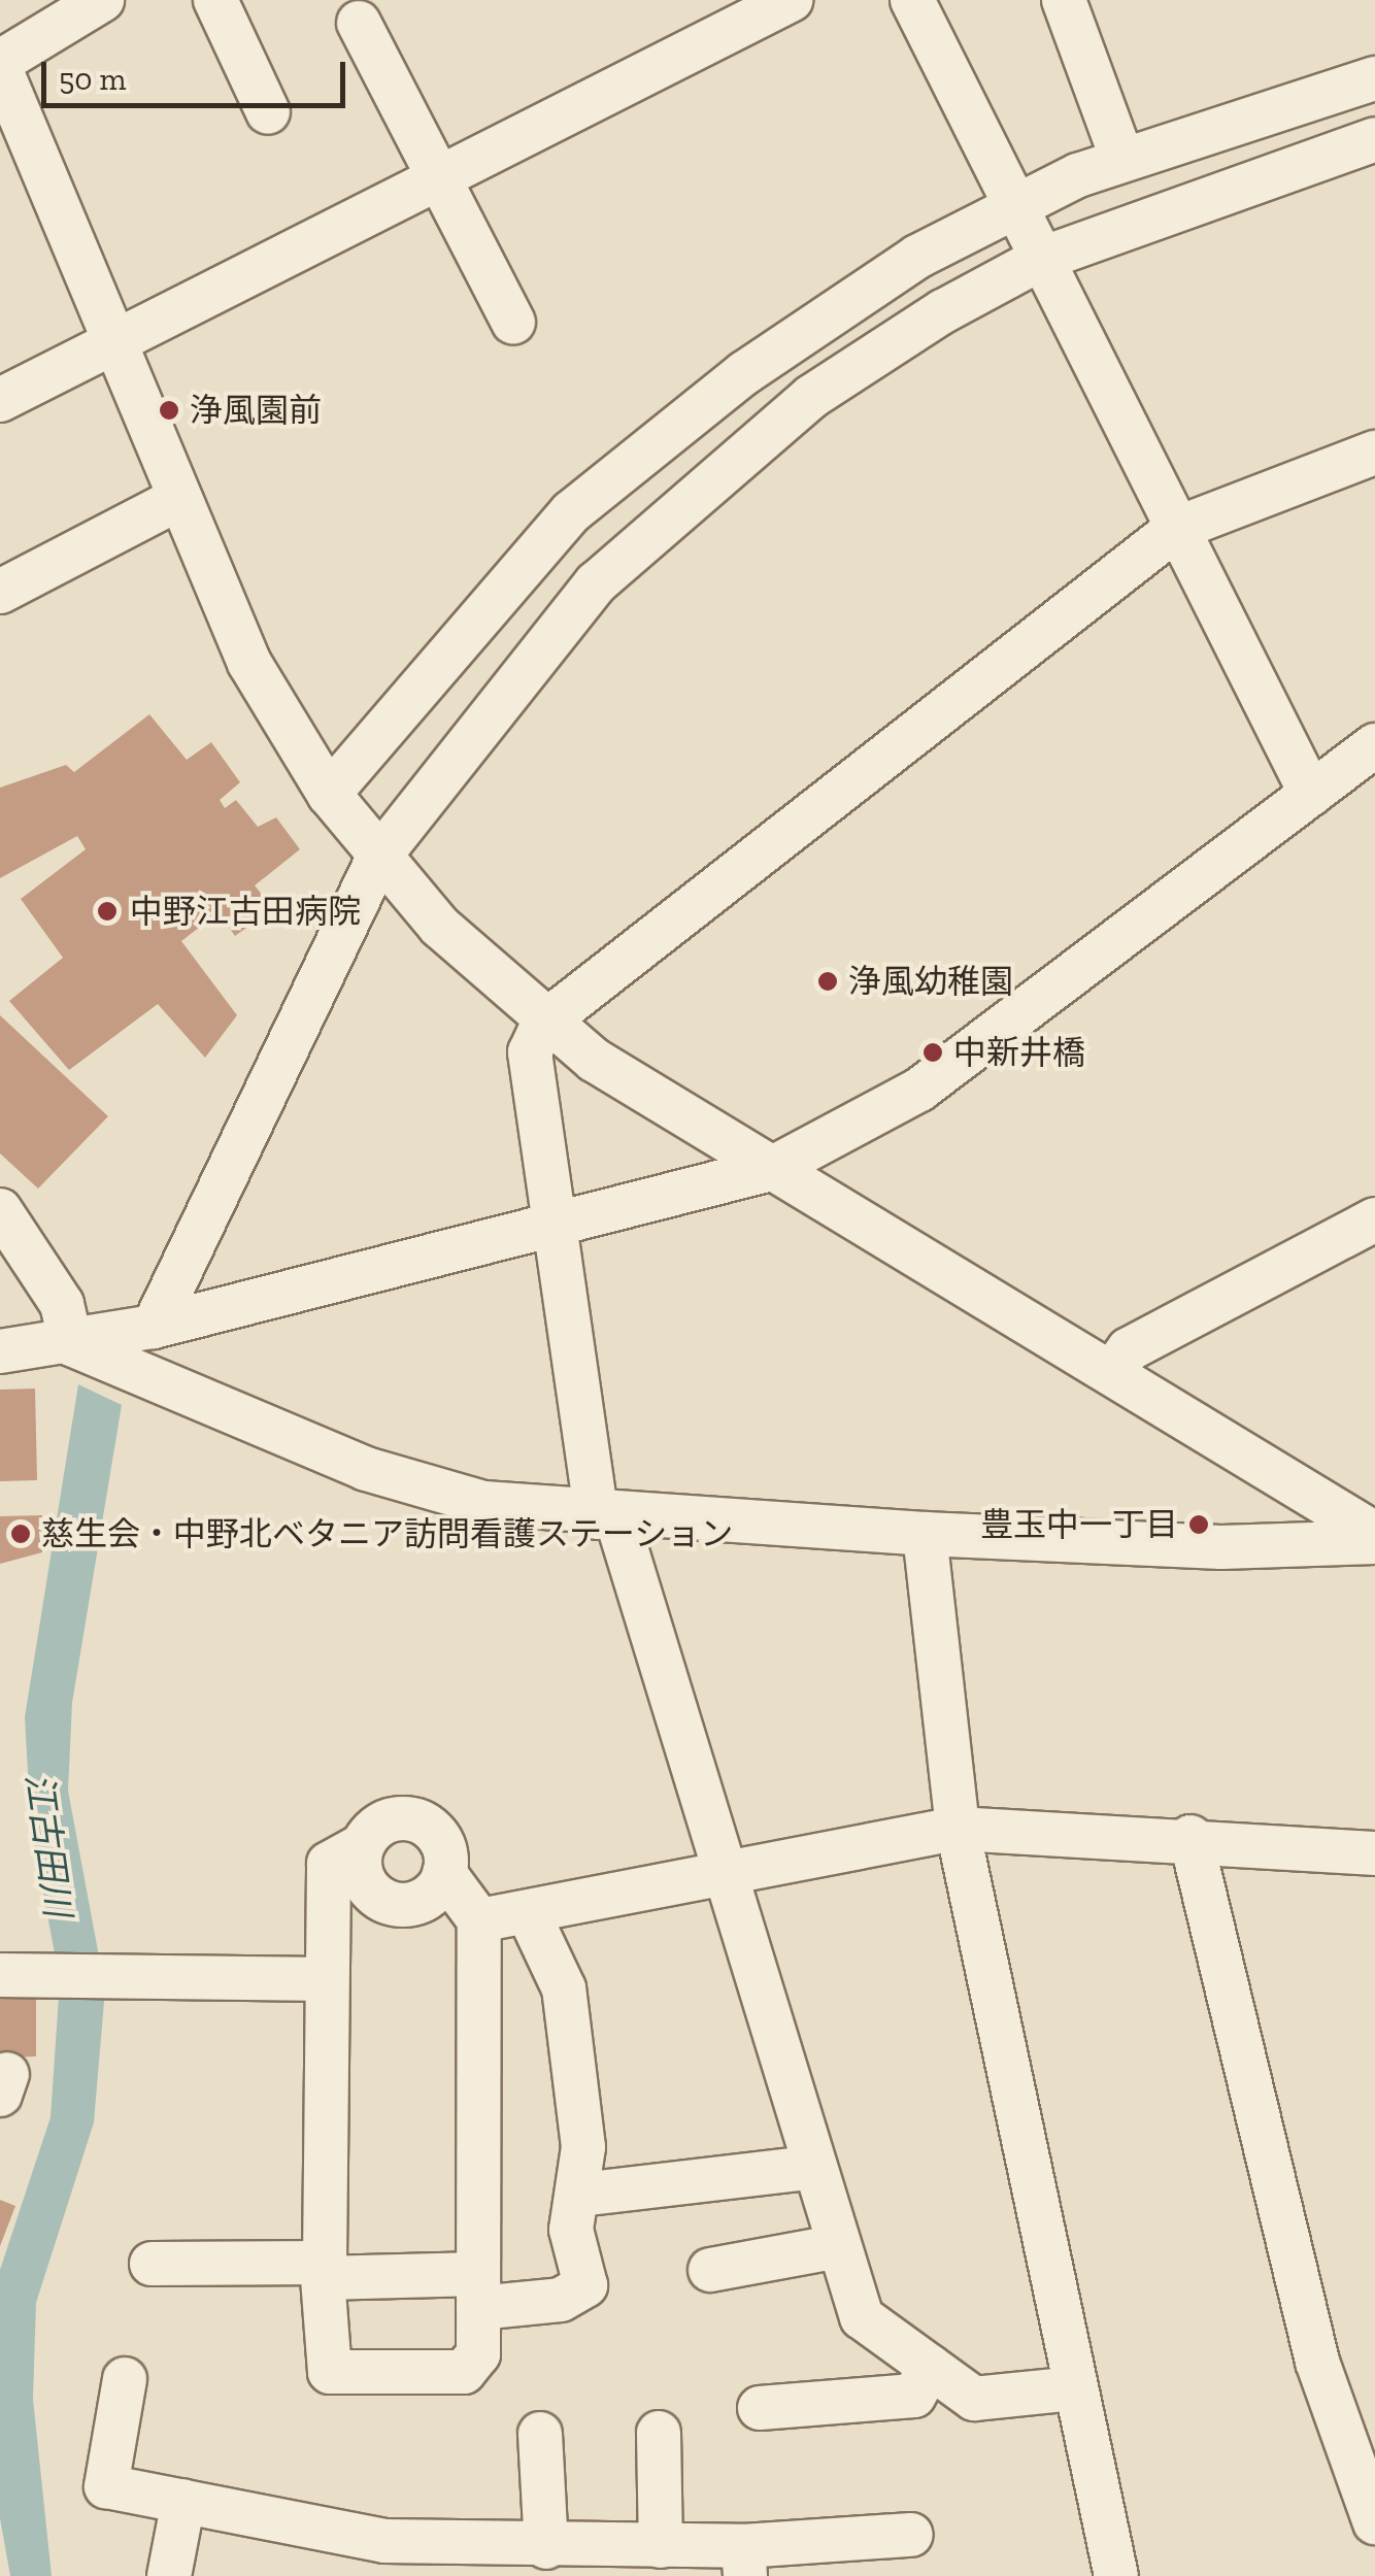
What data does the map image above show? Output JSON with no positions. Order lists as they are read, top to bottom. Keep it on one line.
{"water":["江古田川"],"places":["浄風園前","中野江古田病院","浄風幼稚園","中新井橋","豊玉中一丁目","慈生会・中野北ベタニア訪問看護ステーション"],"scale_bar":"50 m"}
